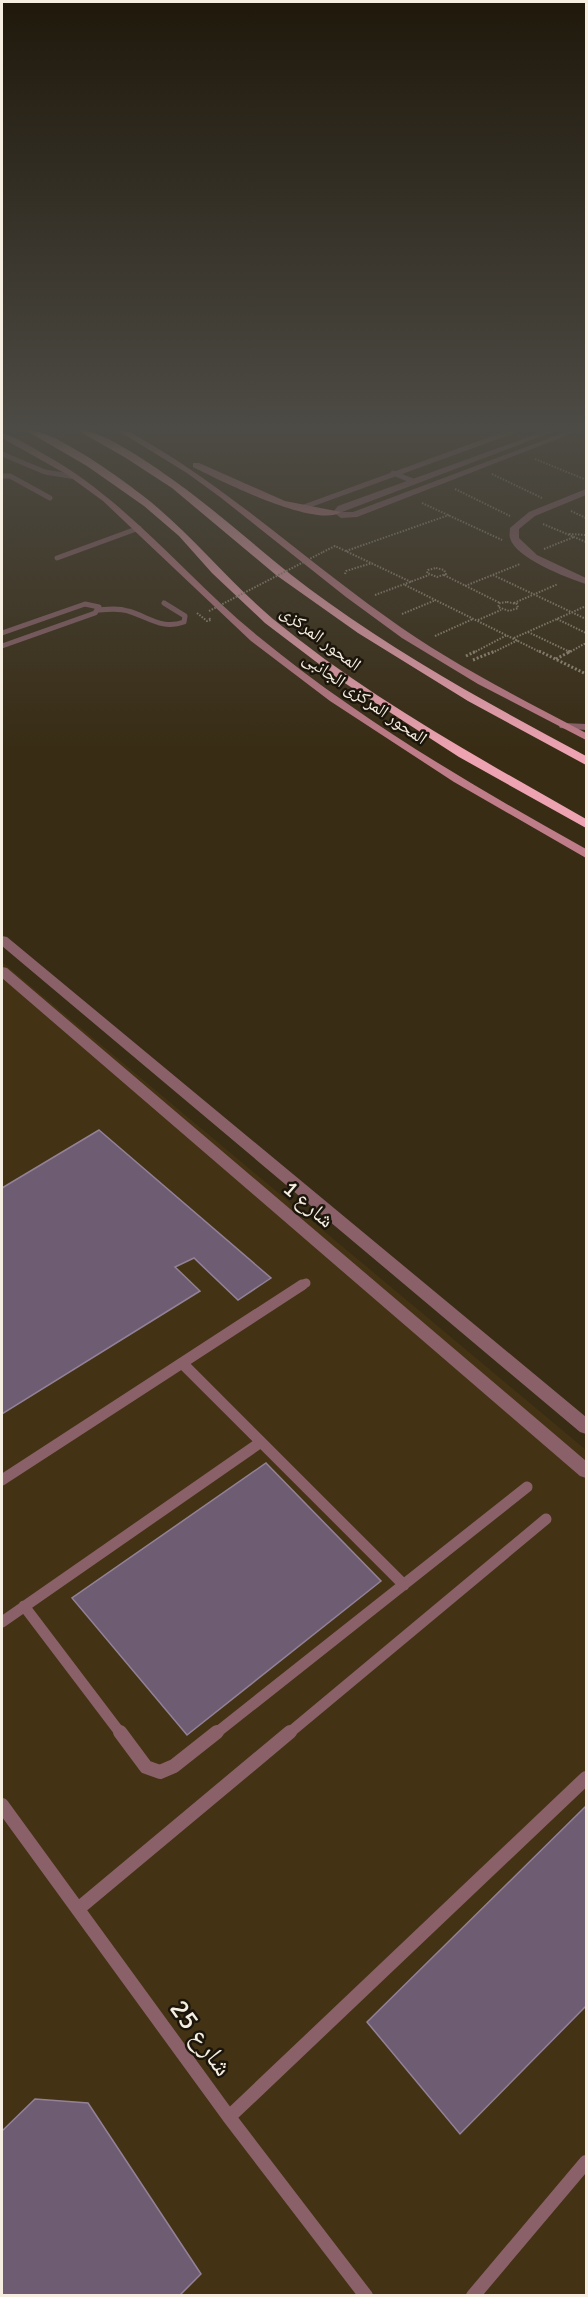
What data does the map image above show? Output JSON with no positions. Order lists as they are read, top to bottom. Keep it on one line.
{"streets":{"highway":["المحور المركزى"],"main road":["المحور المركزى الجانبى"],"street":["شارع 1"],"lane":["شارع 25"]}}
